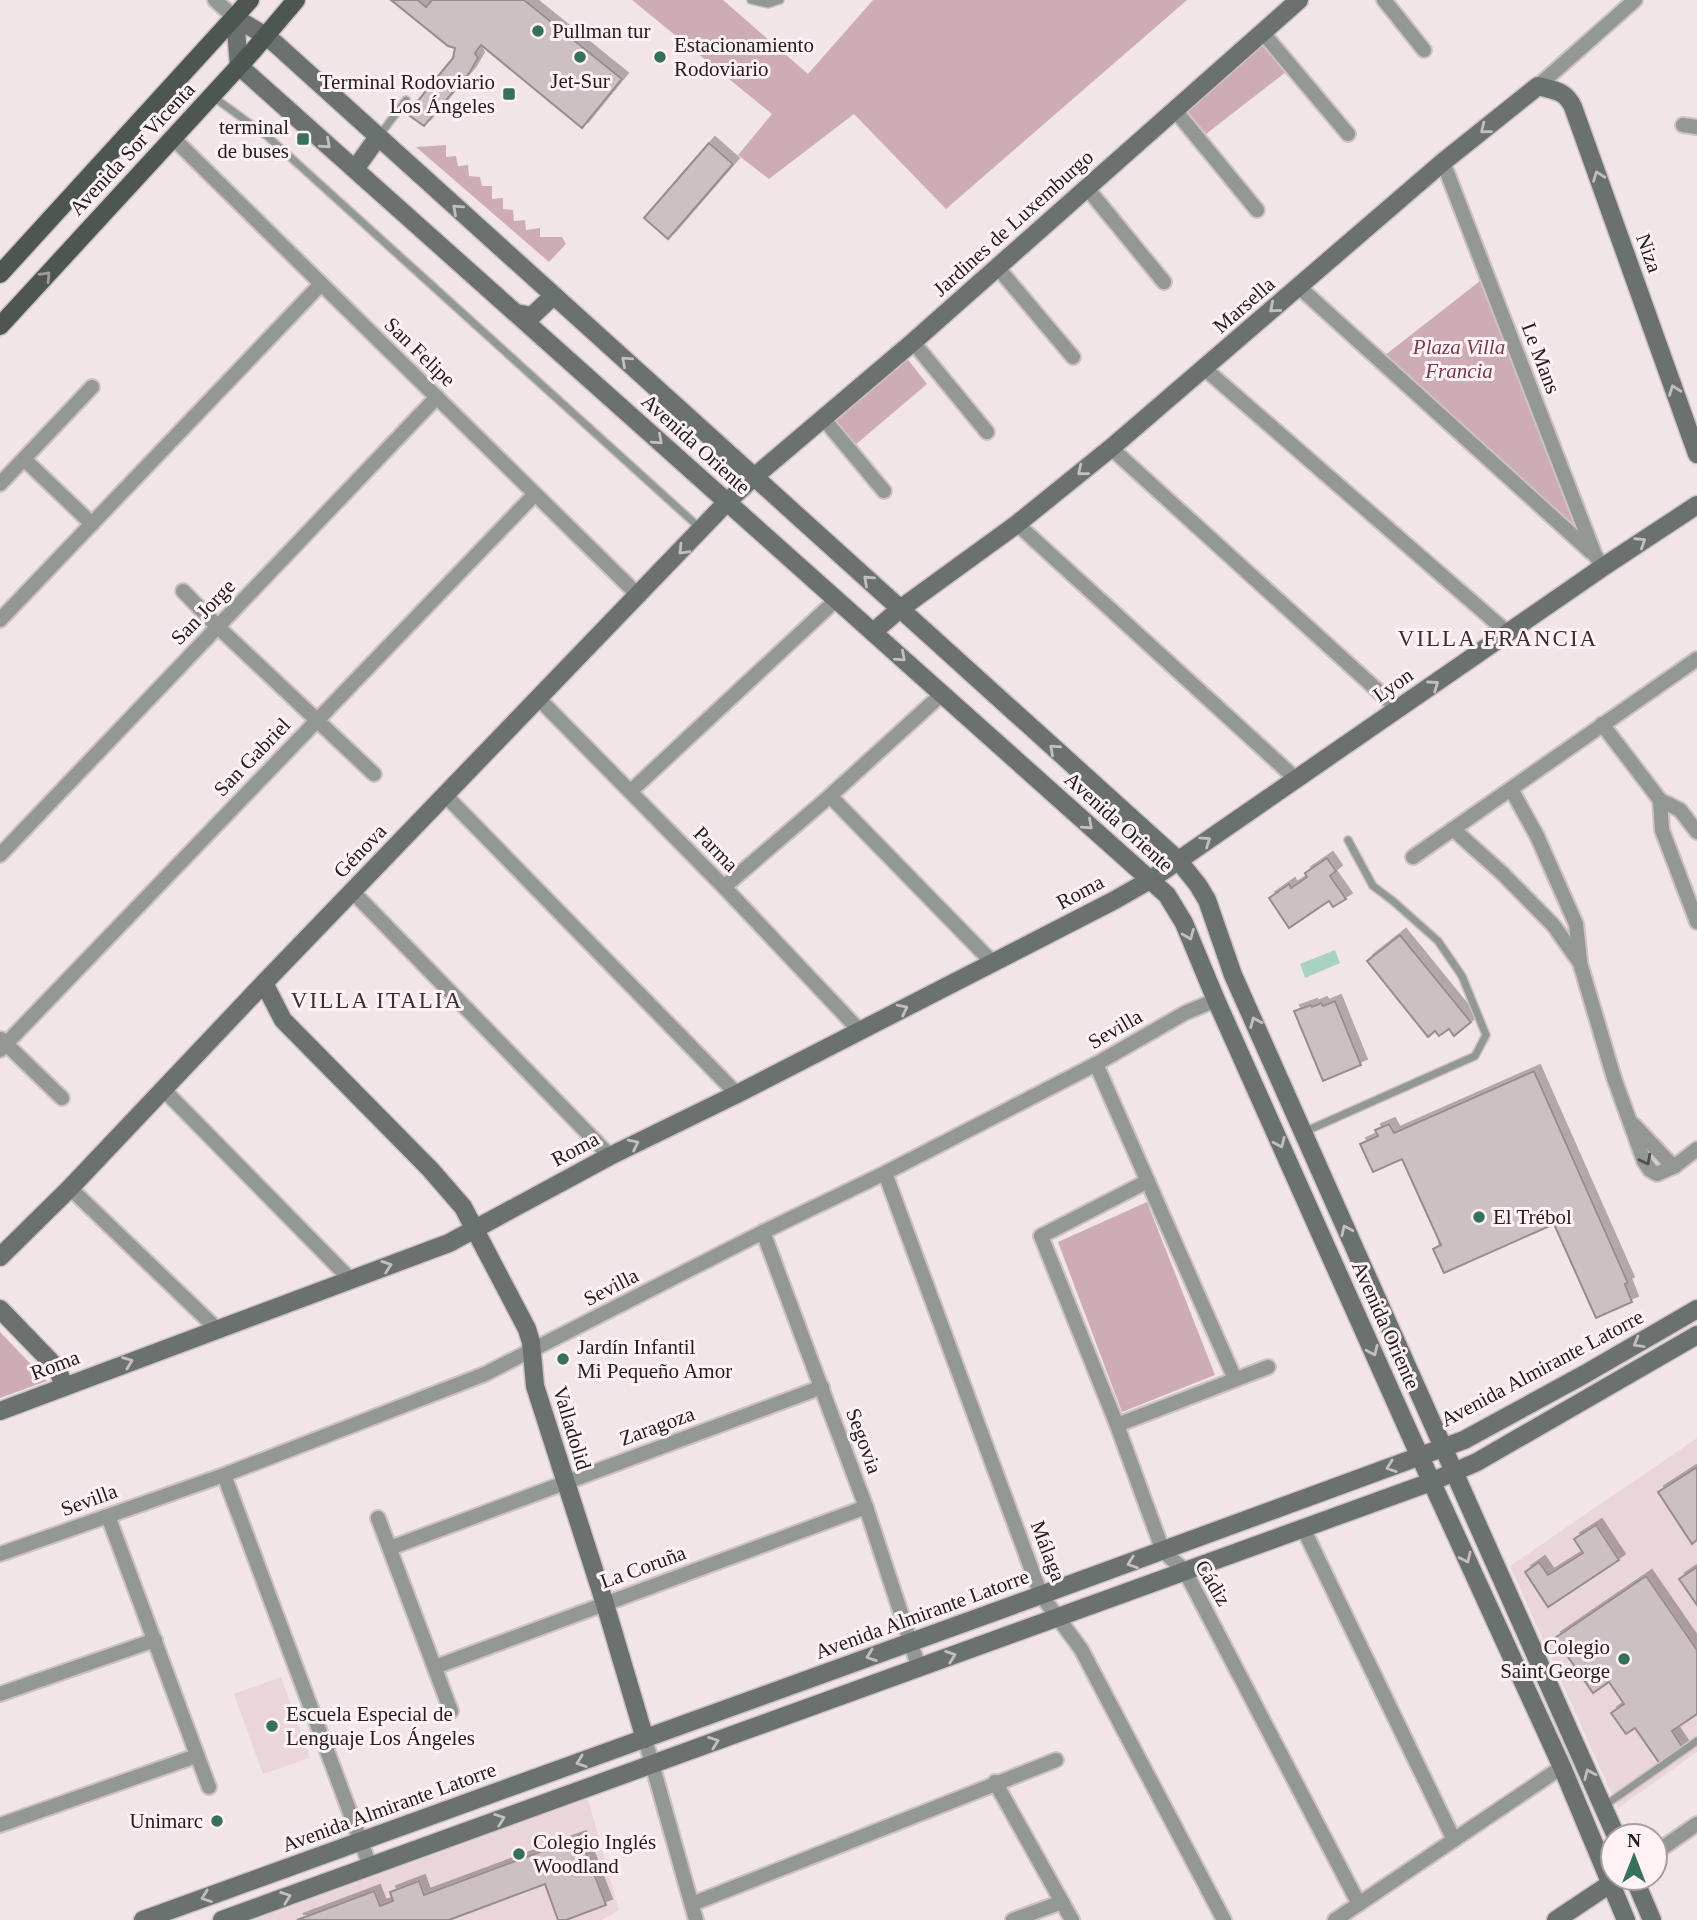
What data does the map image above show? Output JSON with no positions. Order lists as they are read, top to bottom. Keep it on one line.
{"streets":{"main road":["Avenida Sor Vicenta","Jardines de Luxemburgo","Niza","Marsella","Avenida Oriente","Lyon","Génova","Roma","Avenida Almirante Latorre","Valladolid"],"street":["San Felipe","Le Mans","San Jorge","San Gabriel","Parma","Sevilla","Zaragoza","Segovia","Málaga","La Coruña","Cádiz"]},"crossings":[["Avenida Sor Vicenta","San Felipe"],["Avenida Sor Vicenta","Avenida Oriente"],["Jardines de Luxemburgo","Avenida Oriente"],["Jardines de Luxemburgo","Génova"],["Niza","Marsella"],["Marsella","Le Mans"],["Marsella","Avenida Oriente"],["San Felipe","San Jorge"],["San Felipe","San Gabriel"],["San Felipe","Génova"],["Le Mans","Lyon"],["Avenida Oriente","Lyon"],["Avenida Oriente","Génova"],["Avenida Oriente","Roma"],["Avenida Oriente","Sevilla"],["Avenida Oriente","Avenida Almirante Latorre"],["Lyon","Roma"],["Parma","Génova"],["Parma","Roma"],["Génova","Valladolid"],["Roma","Valladolid"],["Sevilla","Valladolid"],["Sevilla","Segovia"],["Sevilla","Málaga"],["Avenida Almirante Latorre","Valladolid"],["Avenida Almirante Latorre","Segovia"],["Avenida Almirante Latorre","Málaga"],["Avenida Almirante Latorre","Cádiz"],["Zaragoza","Valladolid"],["Zaragoza","Segovia"],["Valladolid","La Coruña"],["Segovia","La Coruña"]],"one_way":["Niza","Marsella","Lyon","Roma"],"districts":["VILLA FRANCIA","VILLA ITALIA"],"parks":["Plaza Villa Francia"],"places":{"other":["Pullman tur","Jet-Sur","Estacionamiento Rodoviario","El Trébol","Jardín Infantil Mi Pequeño Amor","Colegio Saint George","Escuela Especial de Lenguaje Los Ángeles","Unimarc","Colegio Inglés Woodland"],"transit":["Terminal Rodoviario Los Ángeles","terminal de buses"]},"north":"top"}
